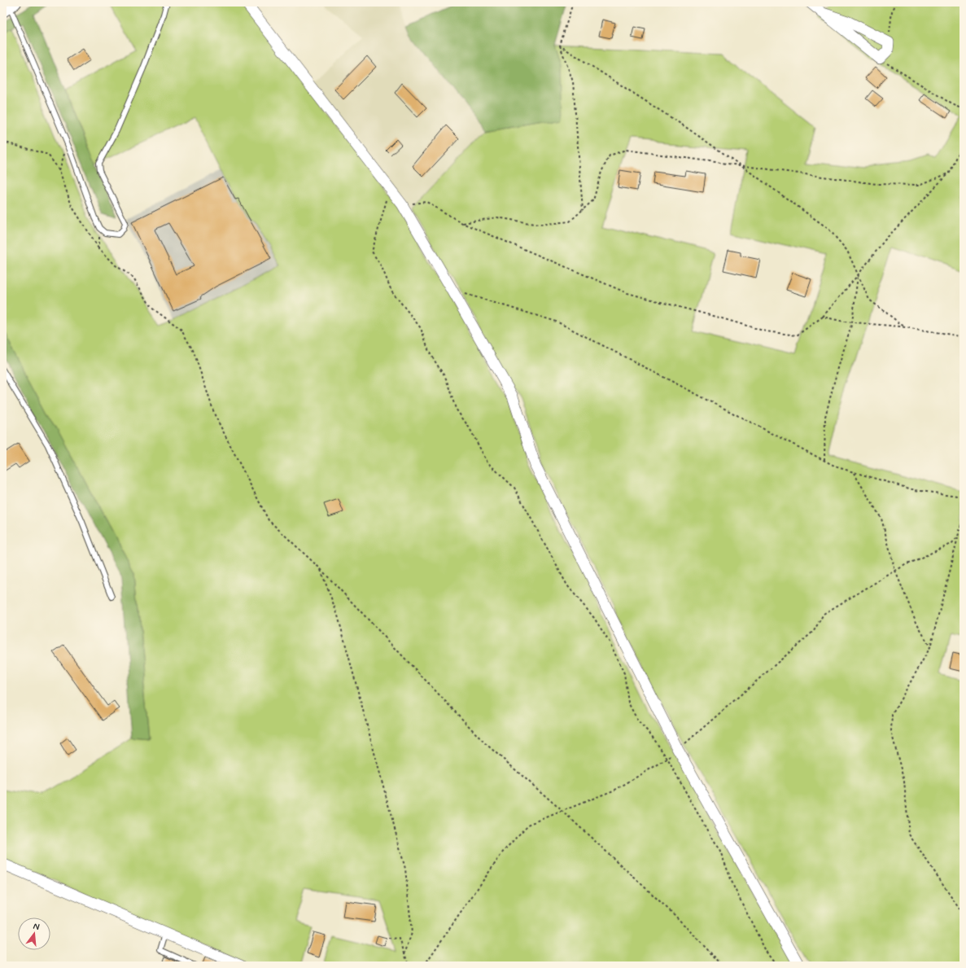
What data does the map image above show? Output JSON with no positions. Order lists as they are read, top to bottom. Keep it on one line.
{"north":"top"}
